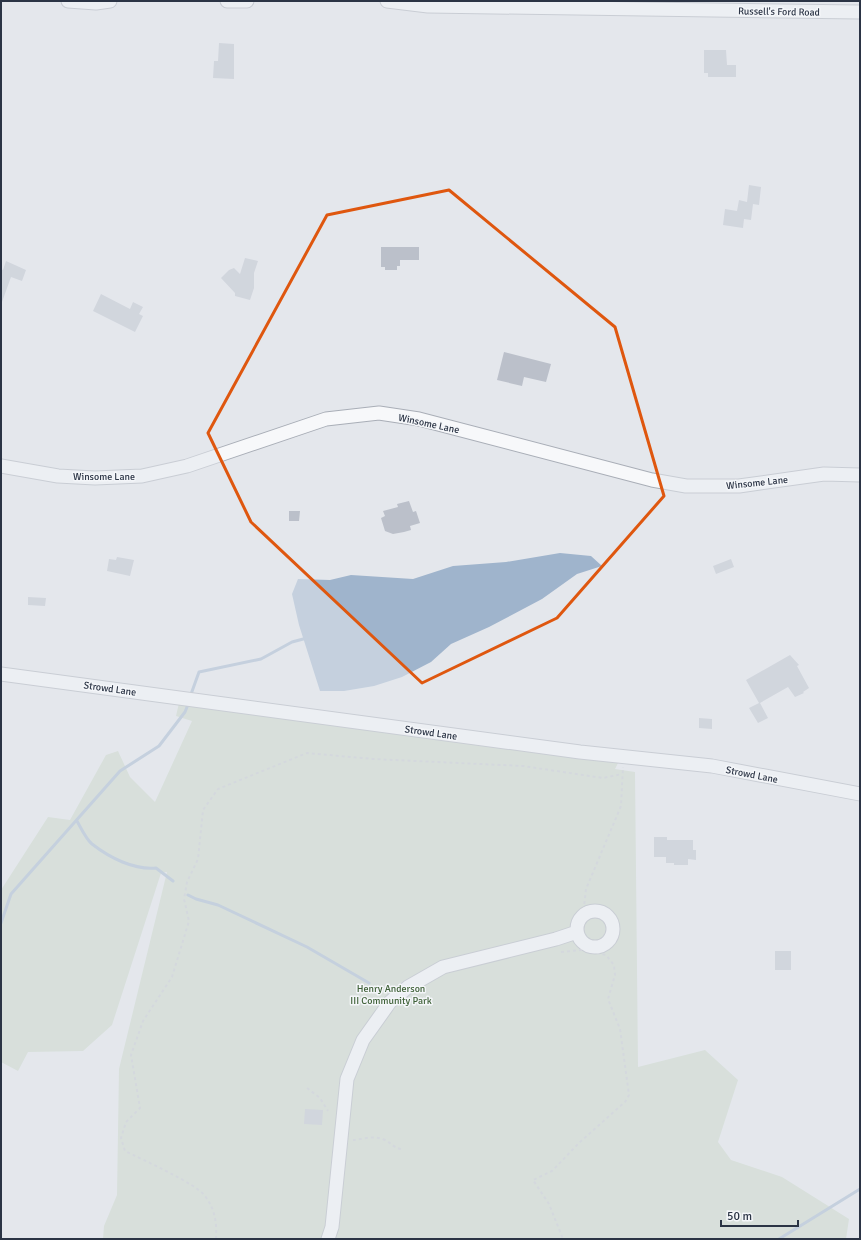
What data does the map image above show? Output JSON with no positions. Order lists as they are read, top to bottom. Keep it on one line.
{"streets":{"street":["Russell's Ford Road","Winsome Lane","Strowd Lane"]},"parks":["Henry Anderson III Community Park"],"scale_bar":"50 m"}
